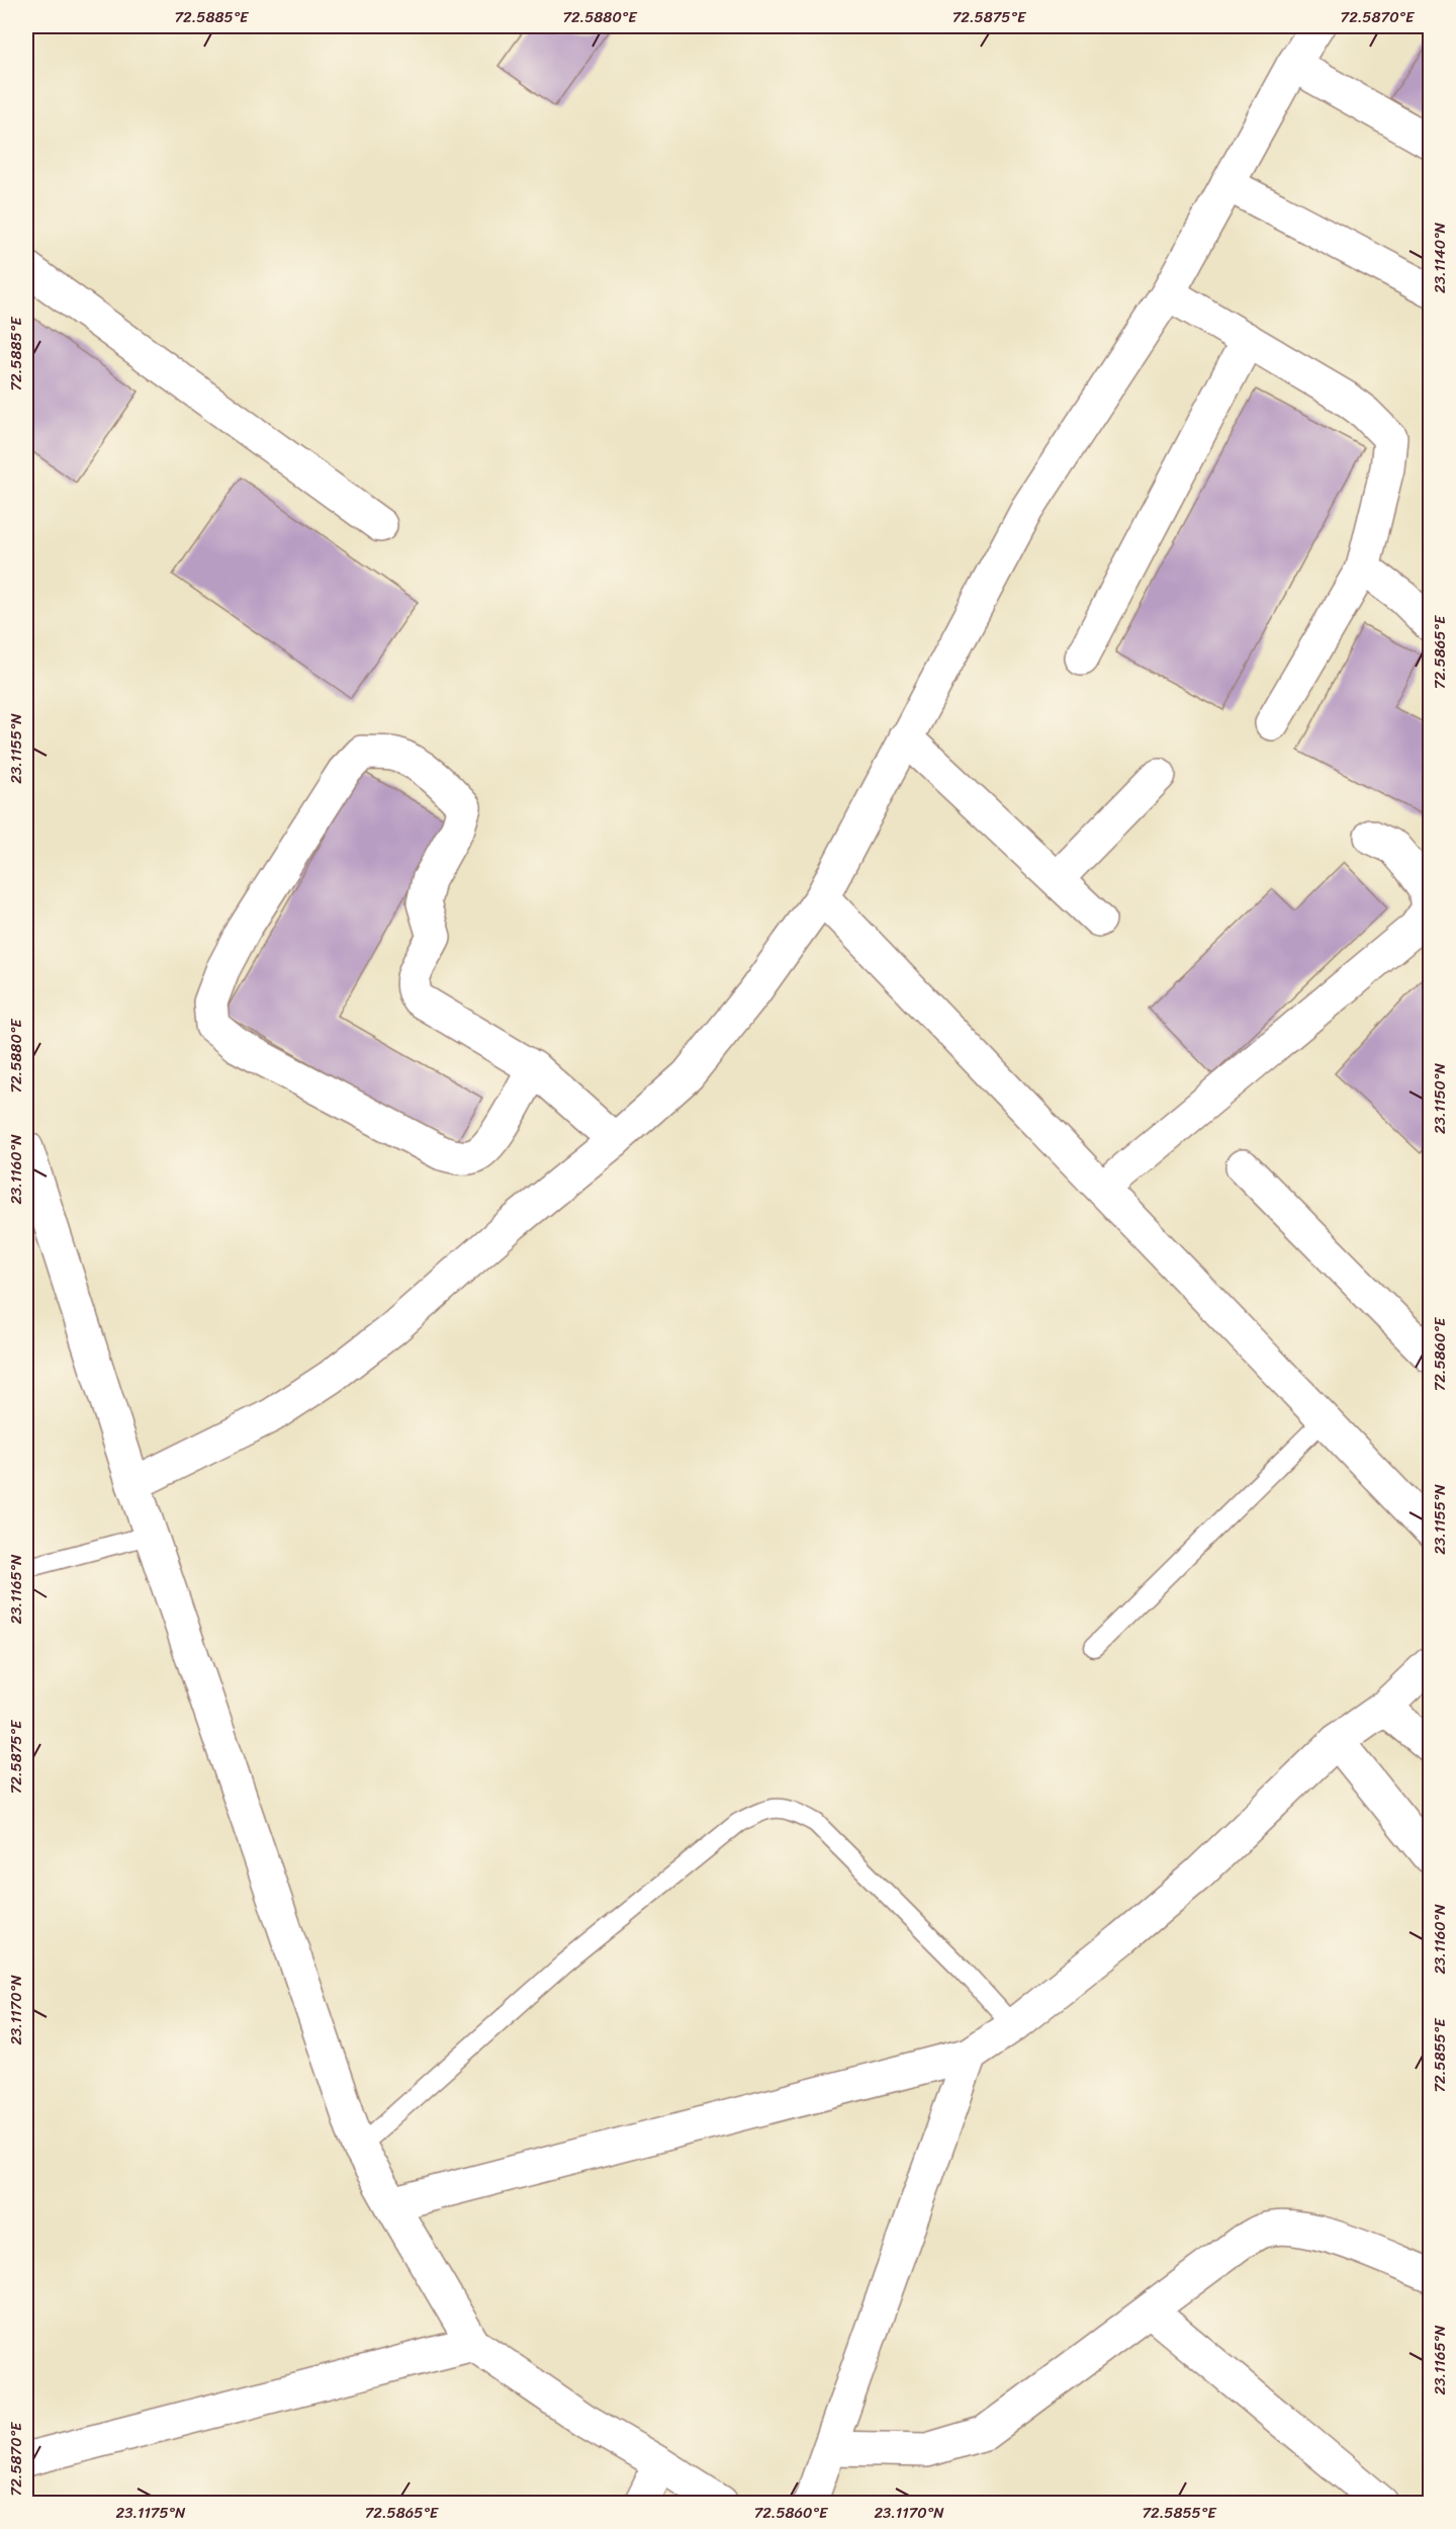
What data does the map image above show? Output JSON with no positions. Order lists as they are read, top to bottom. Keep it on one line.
{"coordinates":["72.5885°E","72.5880°E","72.5875°E","72.5870°E","23.1140°N","72.5865°E","23.1155°N","23.1150°N","23.1160°N","72.5860°E","23.1165°N","23.1170°N","72.5855°E","23.1175°N"]}
